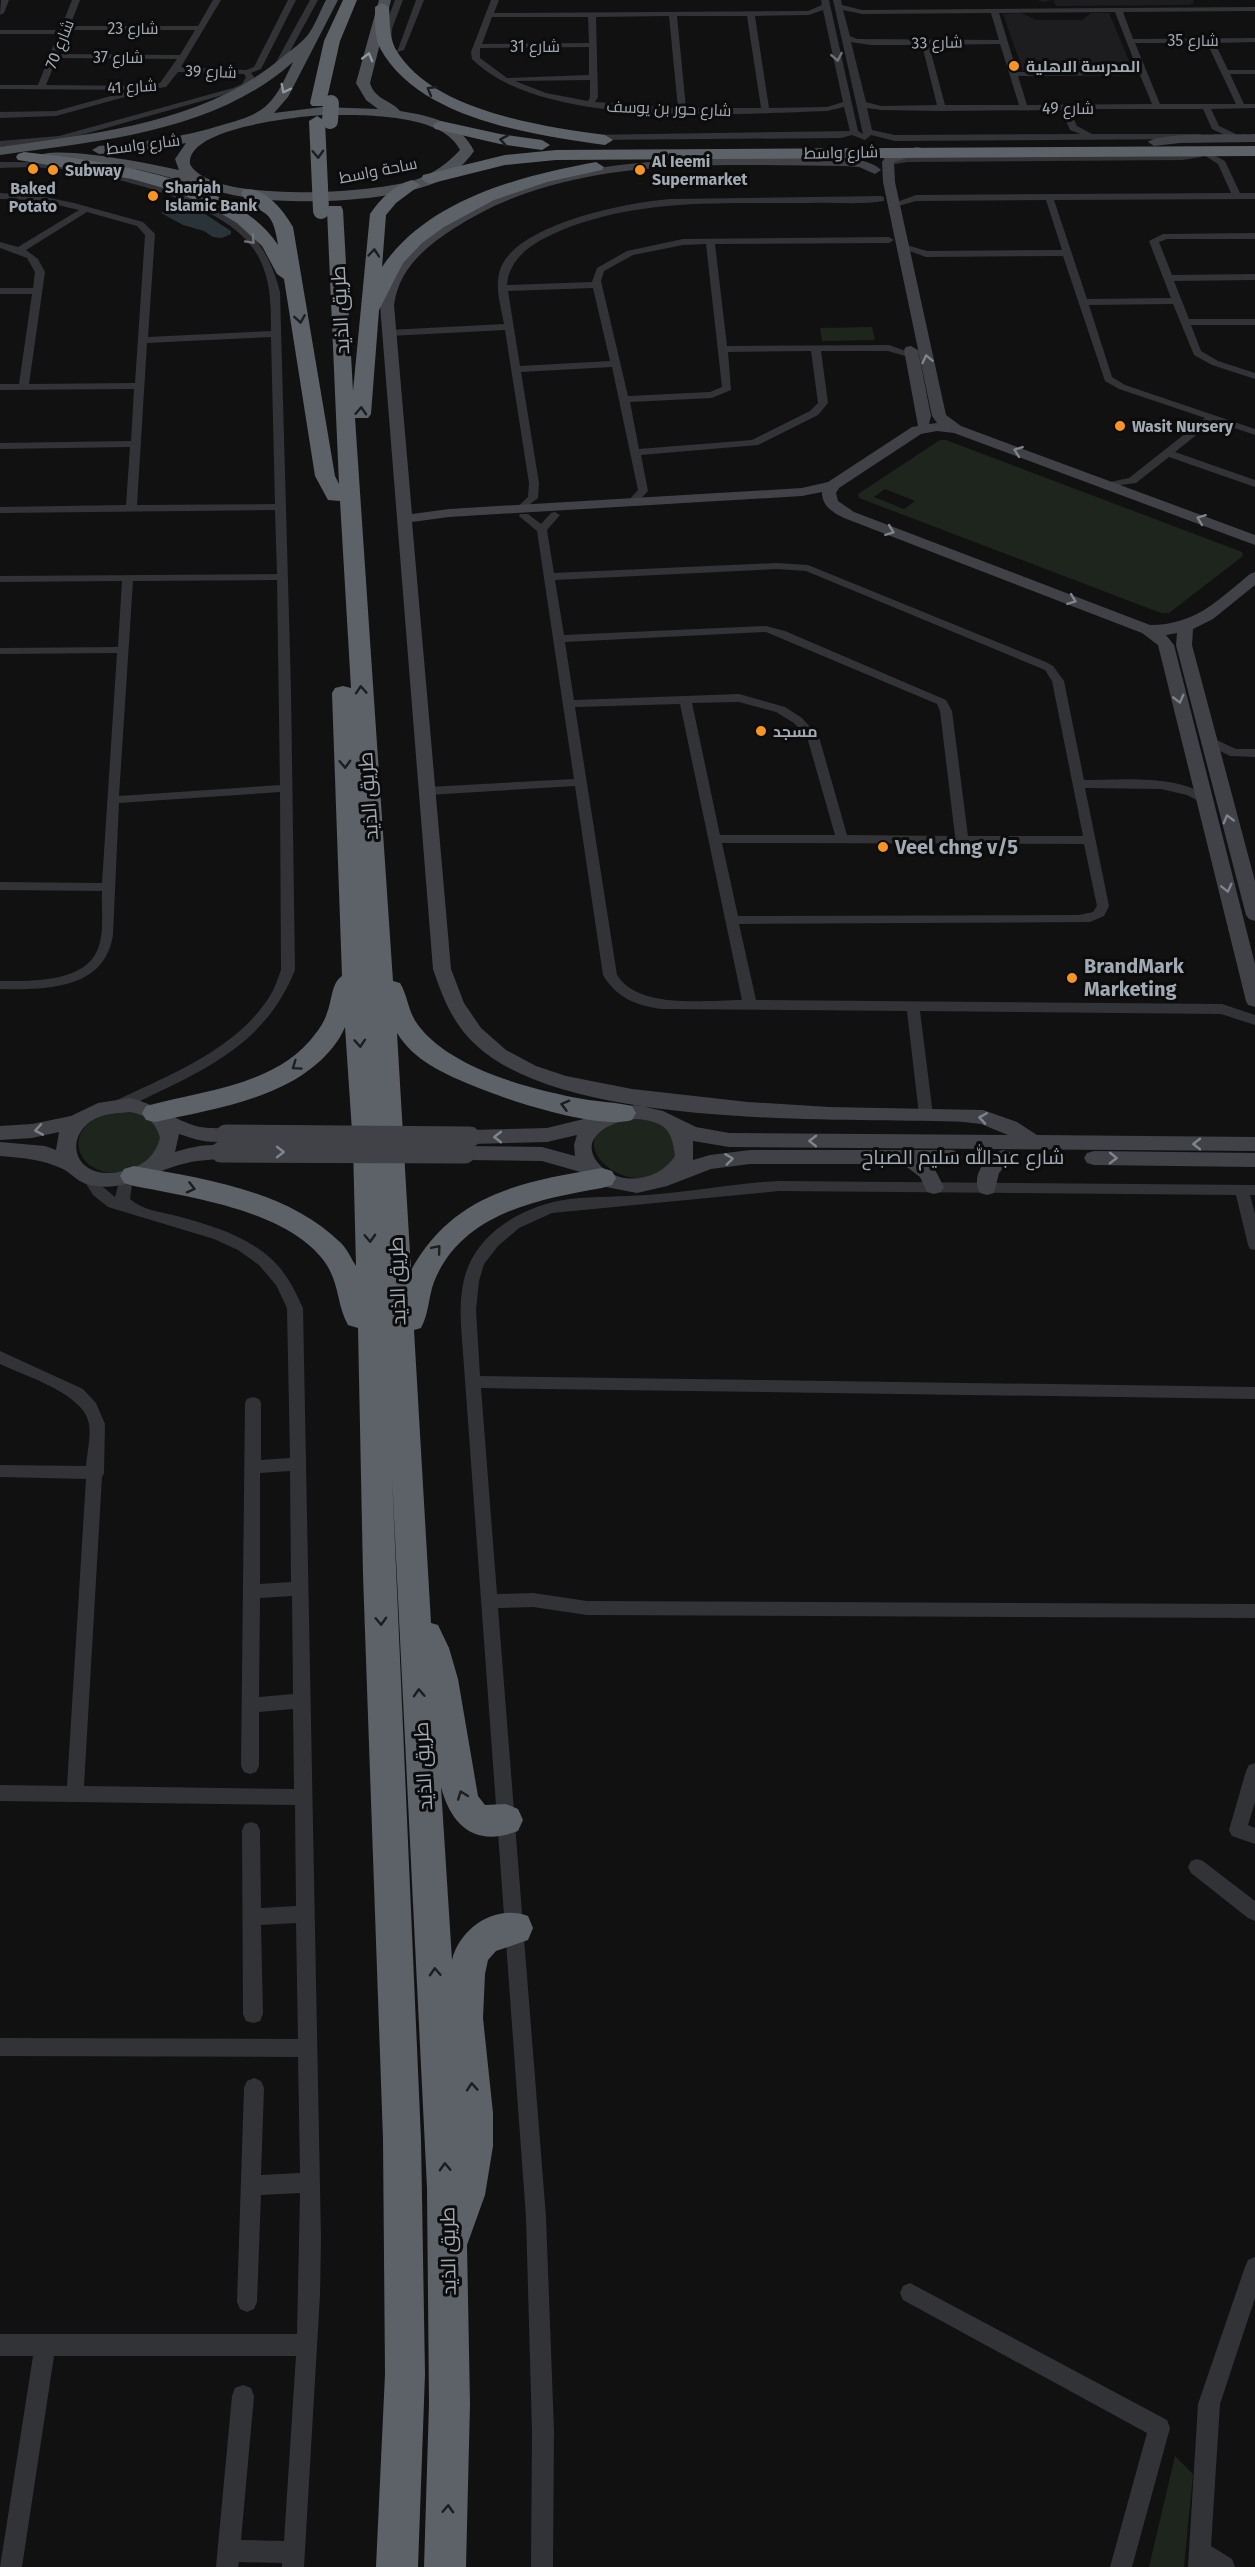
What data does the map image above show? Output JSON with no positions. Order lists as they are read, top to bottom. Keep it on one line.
{"streets":{"highway":["شارع واسط","طريق الذيد"],"main road":["ساحة واسط"],"street":["شارع 23","شارع 35","شارع 33","شارع 70","شارع 31","شارع 37","شارع 39","شارع 41","شارع حور بن يوسف","شارع 49","شارع عبدالله سليم الصباح"]},"crossings":[["شارع 23","شارع 70"],["شارع 23","شارع 41"],["شارع 70","شارع 37"],["شارع 70","شارع 41"],["شارع 31","شارع حور بن يوسف"],["شارع 37","شارع 41"],["شارع 39","شارع 41"],["شارع حور بن يوسف","شارع واسط"],["شارع واسط","ساحة واسط"]],"places":["المدرسة الاهلية","Baked Potato","Subway","Al Ieemi Supermarket","Sharjah Islamic Bank","Wasit Nursery","مسجد","Veel chng v/5","BrandMark Marketing"]}
